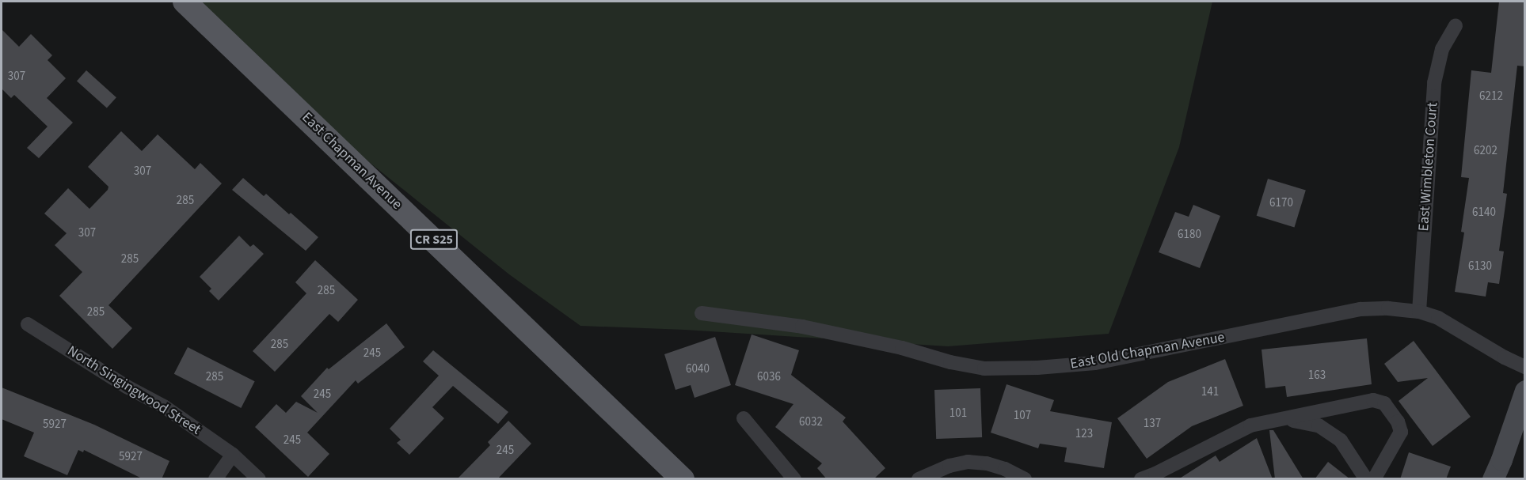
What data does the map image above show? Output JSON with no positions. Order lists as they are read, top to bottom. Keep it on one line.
{"streets":{"main road":["East Chapman Avenue","CR S25"],"street":["East Wimbleton Court","East Old Chapman Avenue","North Singingwood Street"]},"crossings":[["East Wimbleton Court","East Old Chapman Avenue"]],"house_numbers":["307","6212","6202","307","285","6170","6140","307","6180","285","6130","285","285","285","245","6040","163","285","6036","141","245","101","107","6032","137","5927","123","245","245","5927"]}
